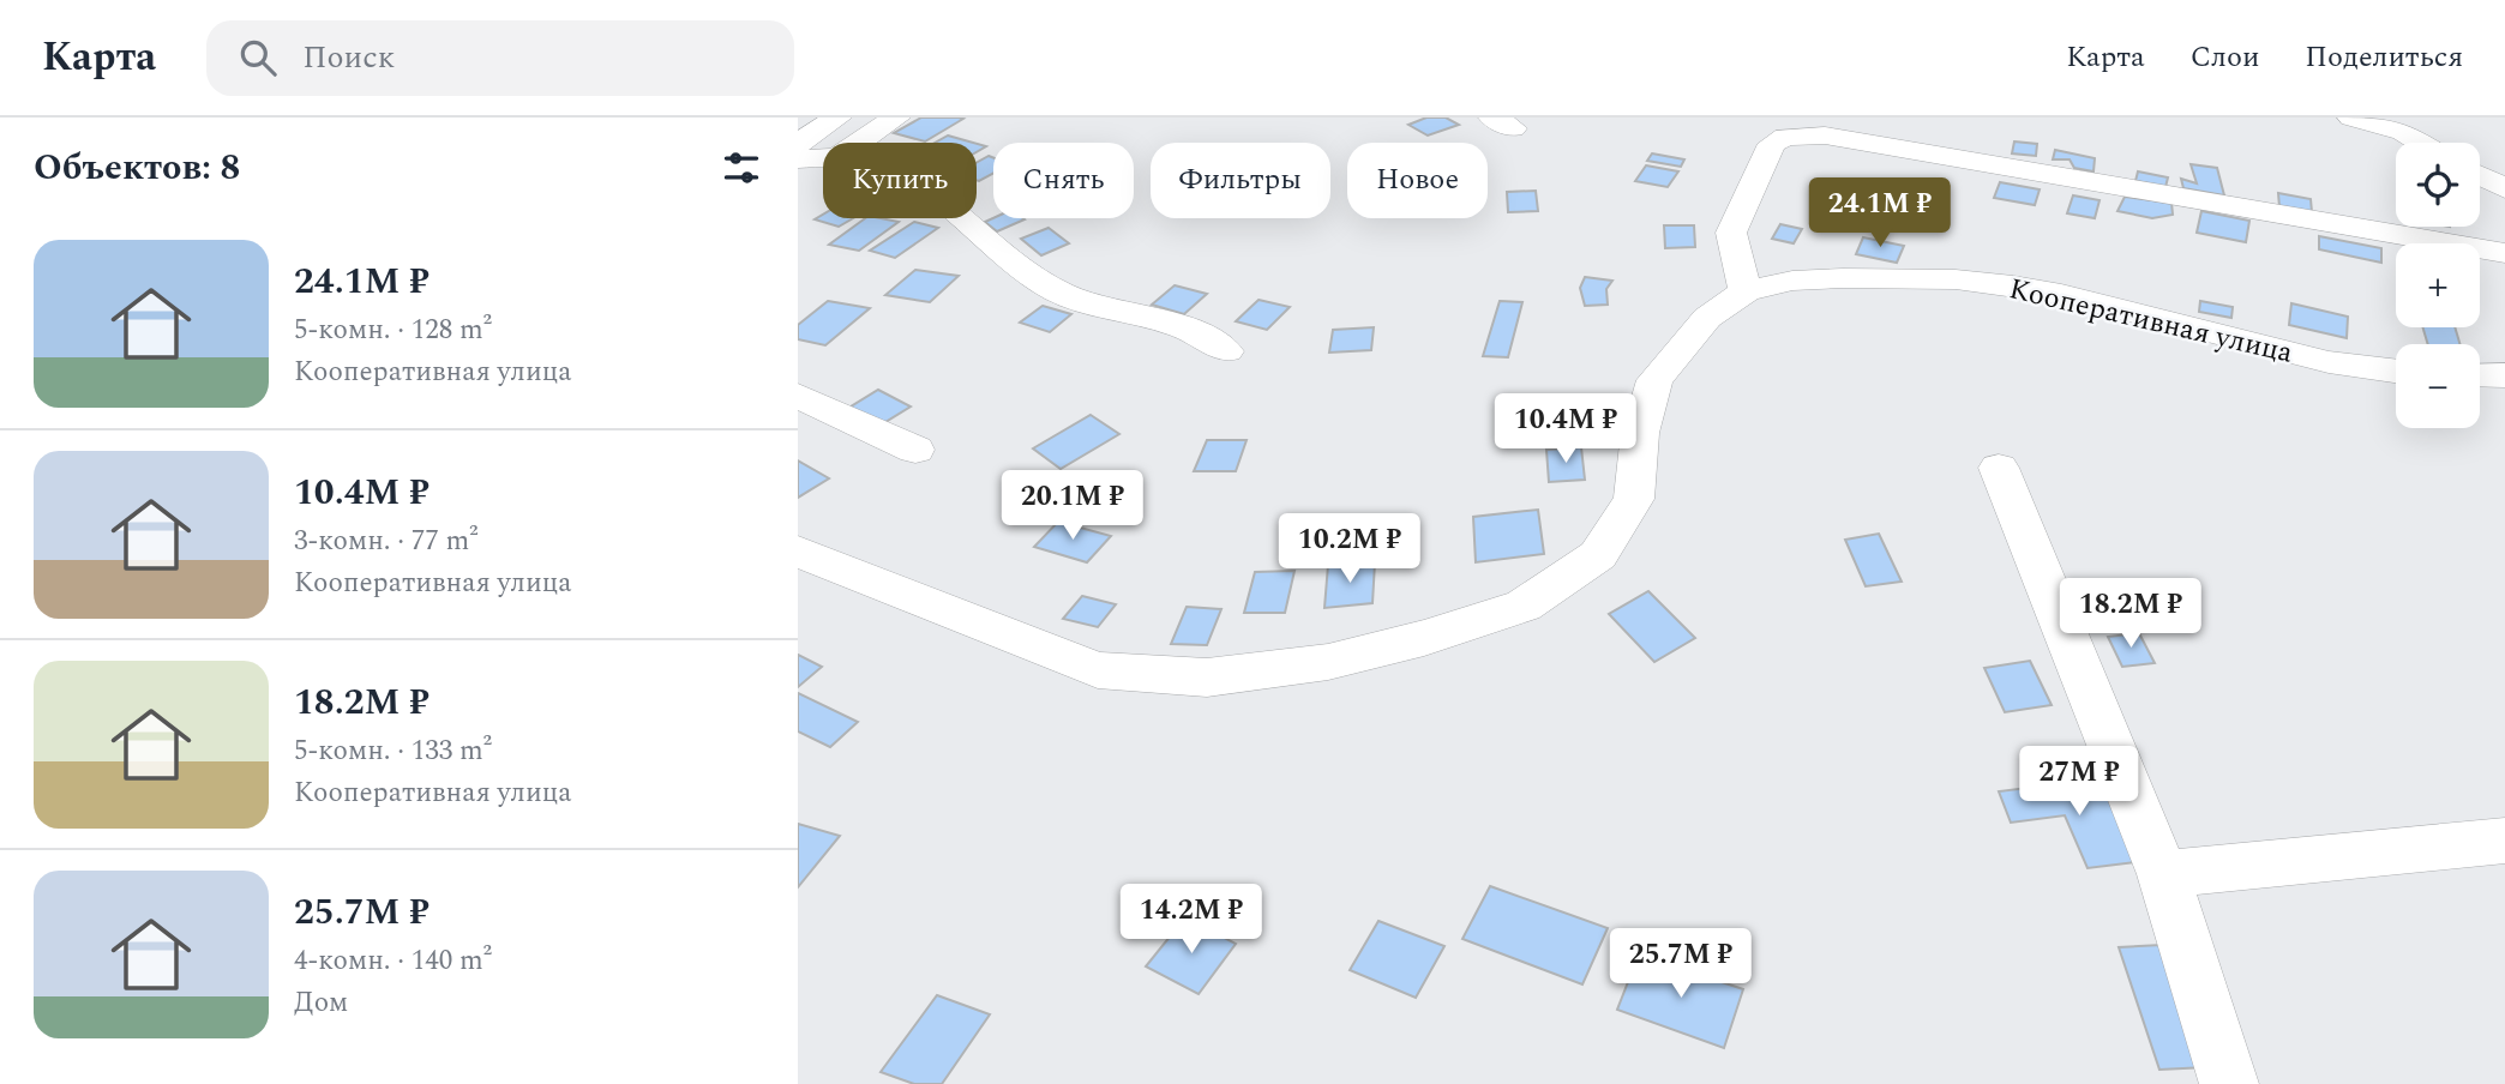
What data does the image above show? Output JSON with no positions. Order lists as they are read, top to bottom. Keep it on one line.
{"streets":{"street":["Кооперативная улица"]},"page":{"header":"Карта","search":"Поиск","nav":["Карта","Слои","Поделиться"],"heading":"Объектов: 8","map_buttons":["+","−"],"chip":["Купить","Снять","Фильтры","Новое"],"price":["24.1M ₽","10.4M ₽","20.1M ₽","10.2M ₽","18.2M ₽","27M ₽","14.2M ₽","25.7M ₽"],"list":[{"name":"24.1M ₽","note":"5-комн. · 128 m² · Кооперативная улица"},{"name":"10.4M ₽","note":"3-комн. · 77 m² · Кооперативная улица"},{"name":"18.2M ₽","note":"5-комн. · 133 m² · Кооперативная улица"},{"name":"25.7M ₽","note":"4-комн. · 140 m² · Дом"}]}}
